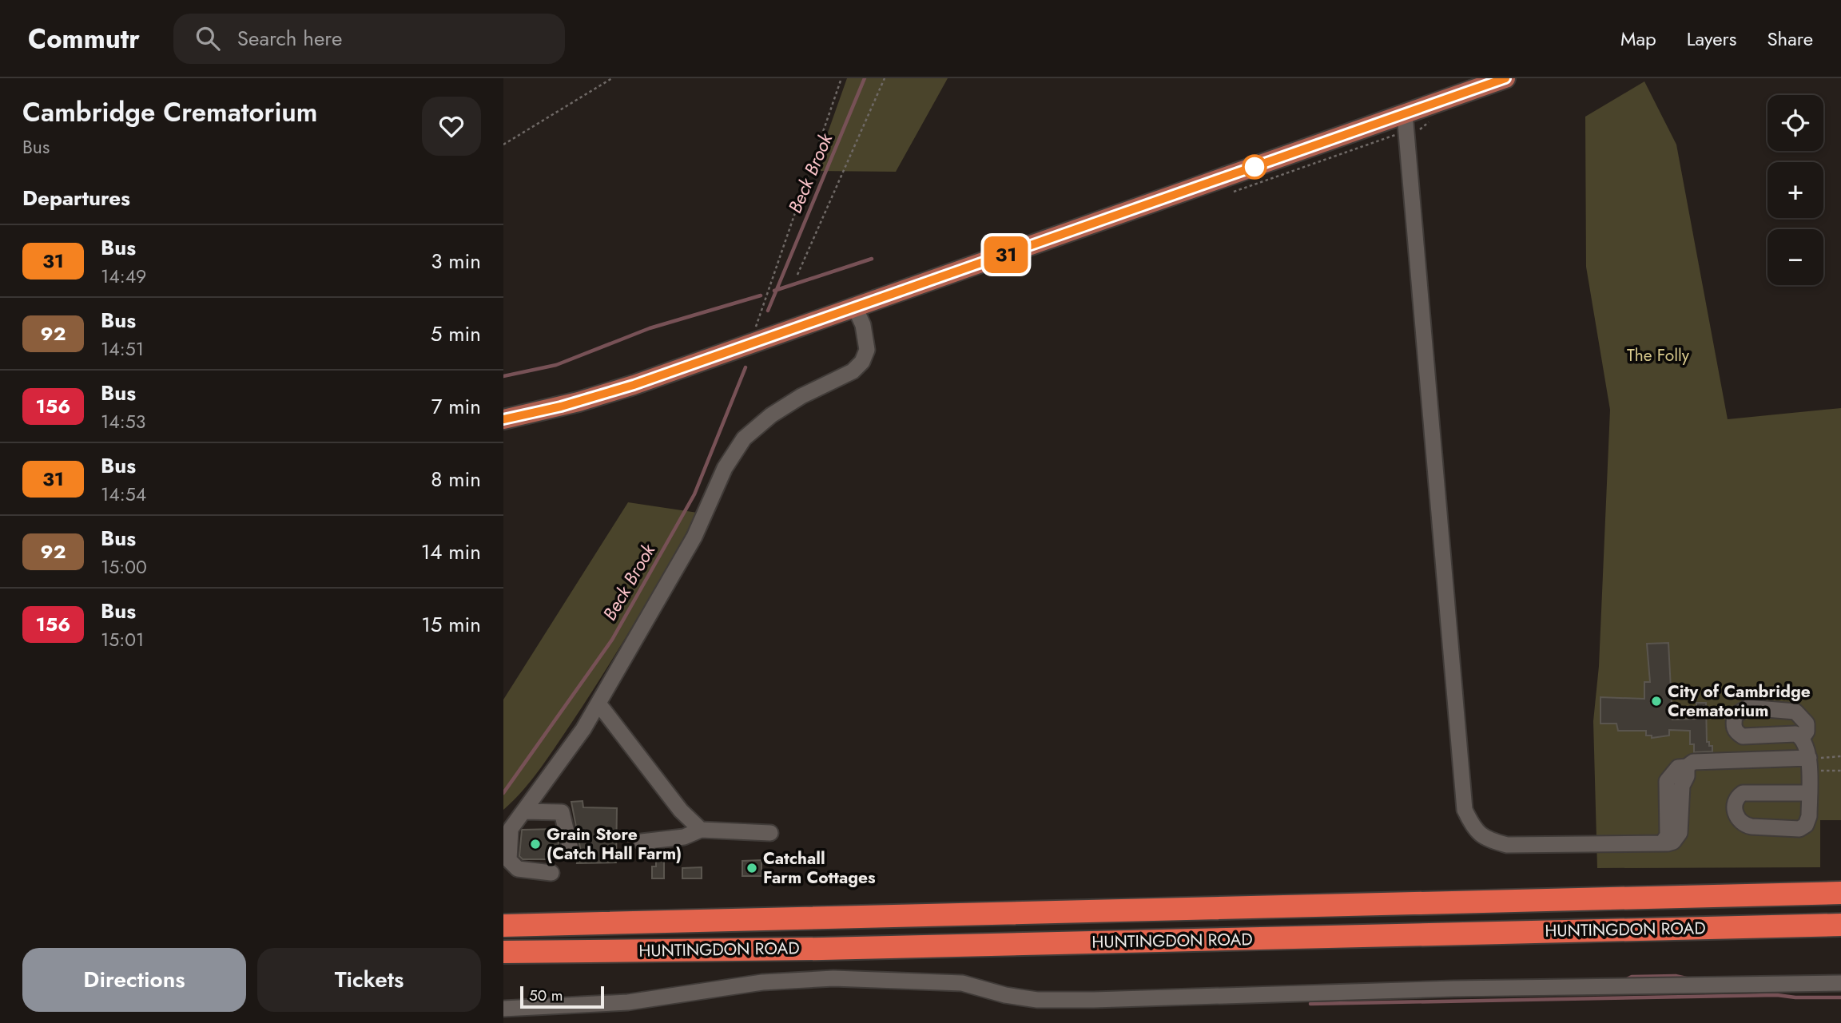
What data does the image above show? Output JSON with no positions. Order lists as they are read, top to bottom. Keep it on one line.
{"streets":{"highway":["HUNTINGDON ROAD"]},"water":["Beck Brook"],"parks":["The Folly"],"places":["City of Cambridge Crematorium","Grain Store (Catch Hall Farm)","Catchall Farm Cottages"],"lines":["bus line 31"],"scale_bar":"50 m","page":{"header":"Commutr","search":"Search here","nav":["Map","Layers","Share"],"heading":[["Cambridge Crematorium","Bus"],"Departures"],"on_map":"31","map_buttons":["+","−"],"list":[{"mark":"31","name":"Bus","note":"14:49","value":"3 min"},{"mark":"92","name":"Bus","note":"14:51","value":"5 min"},{"mark":"156","name":"Bus","note":"14:53","value":"7 min"},{"mark":"31","name":"Bus","note":"14:54","value":"8 min"},{"mark":"92","name":"Bus","note":"15:00","value":"14 min"},{"mark":"156","name":"Bus","note":"15:01","value":"15 min"}],"buttons":["Directions","Tickets"],"scale":"50 m"}}
